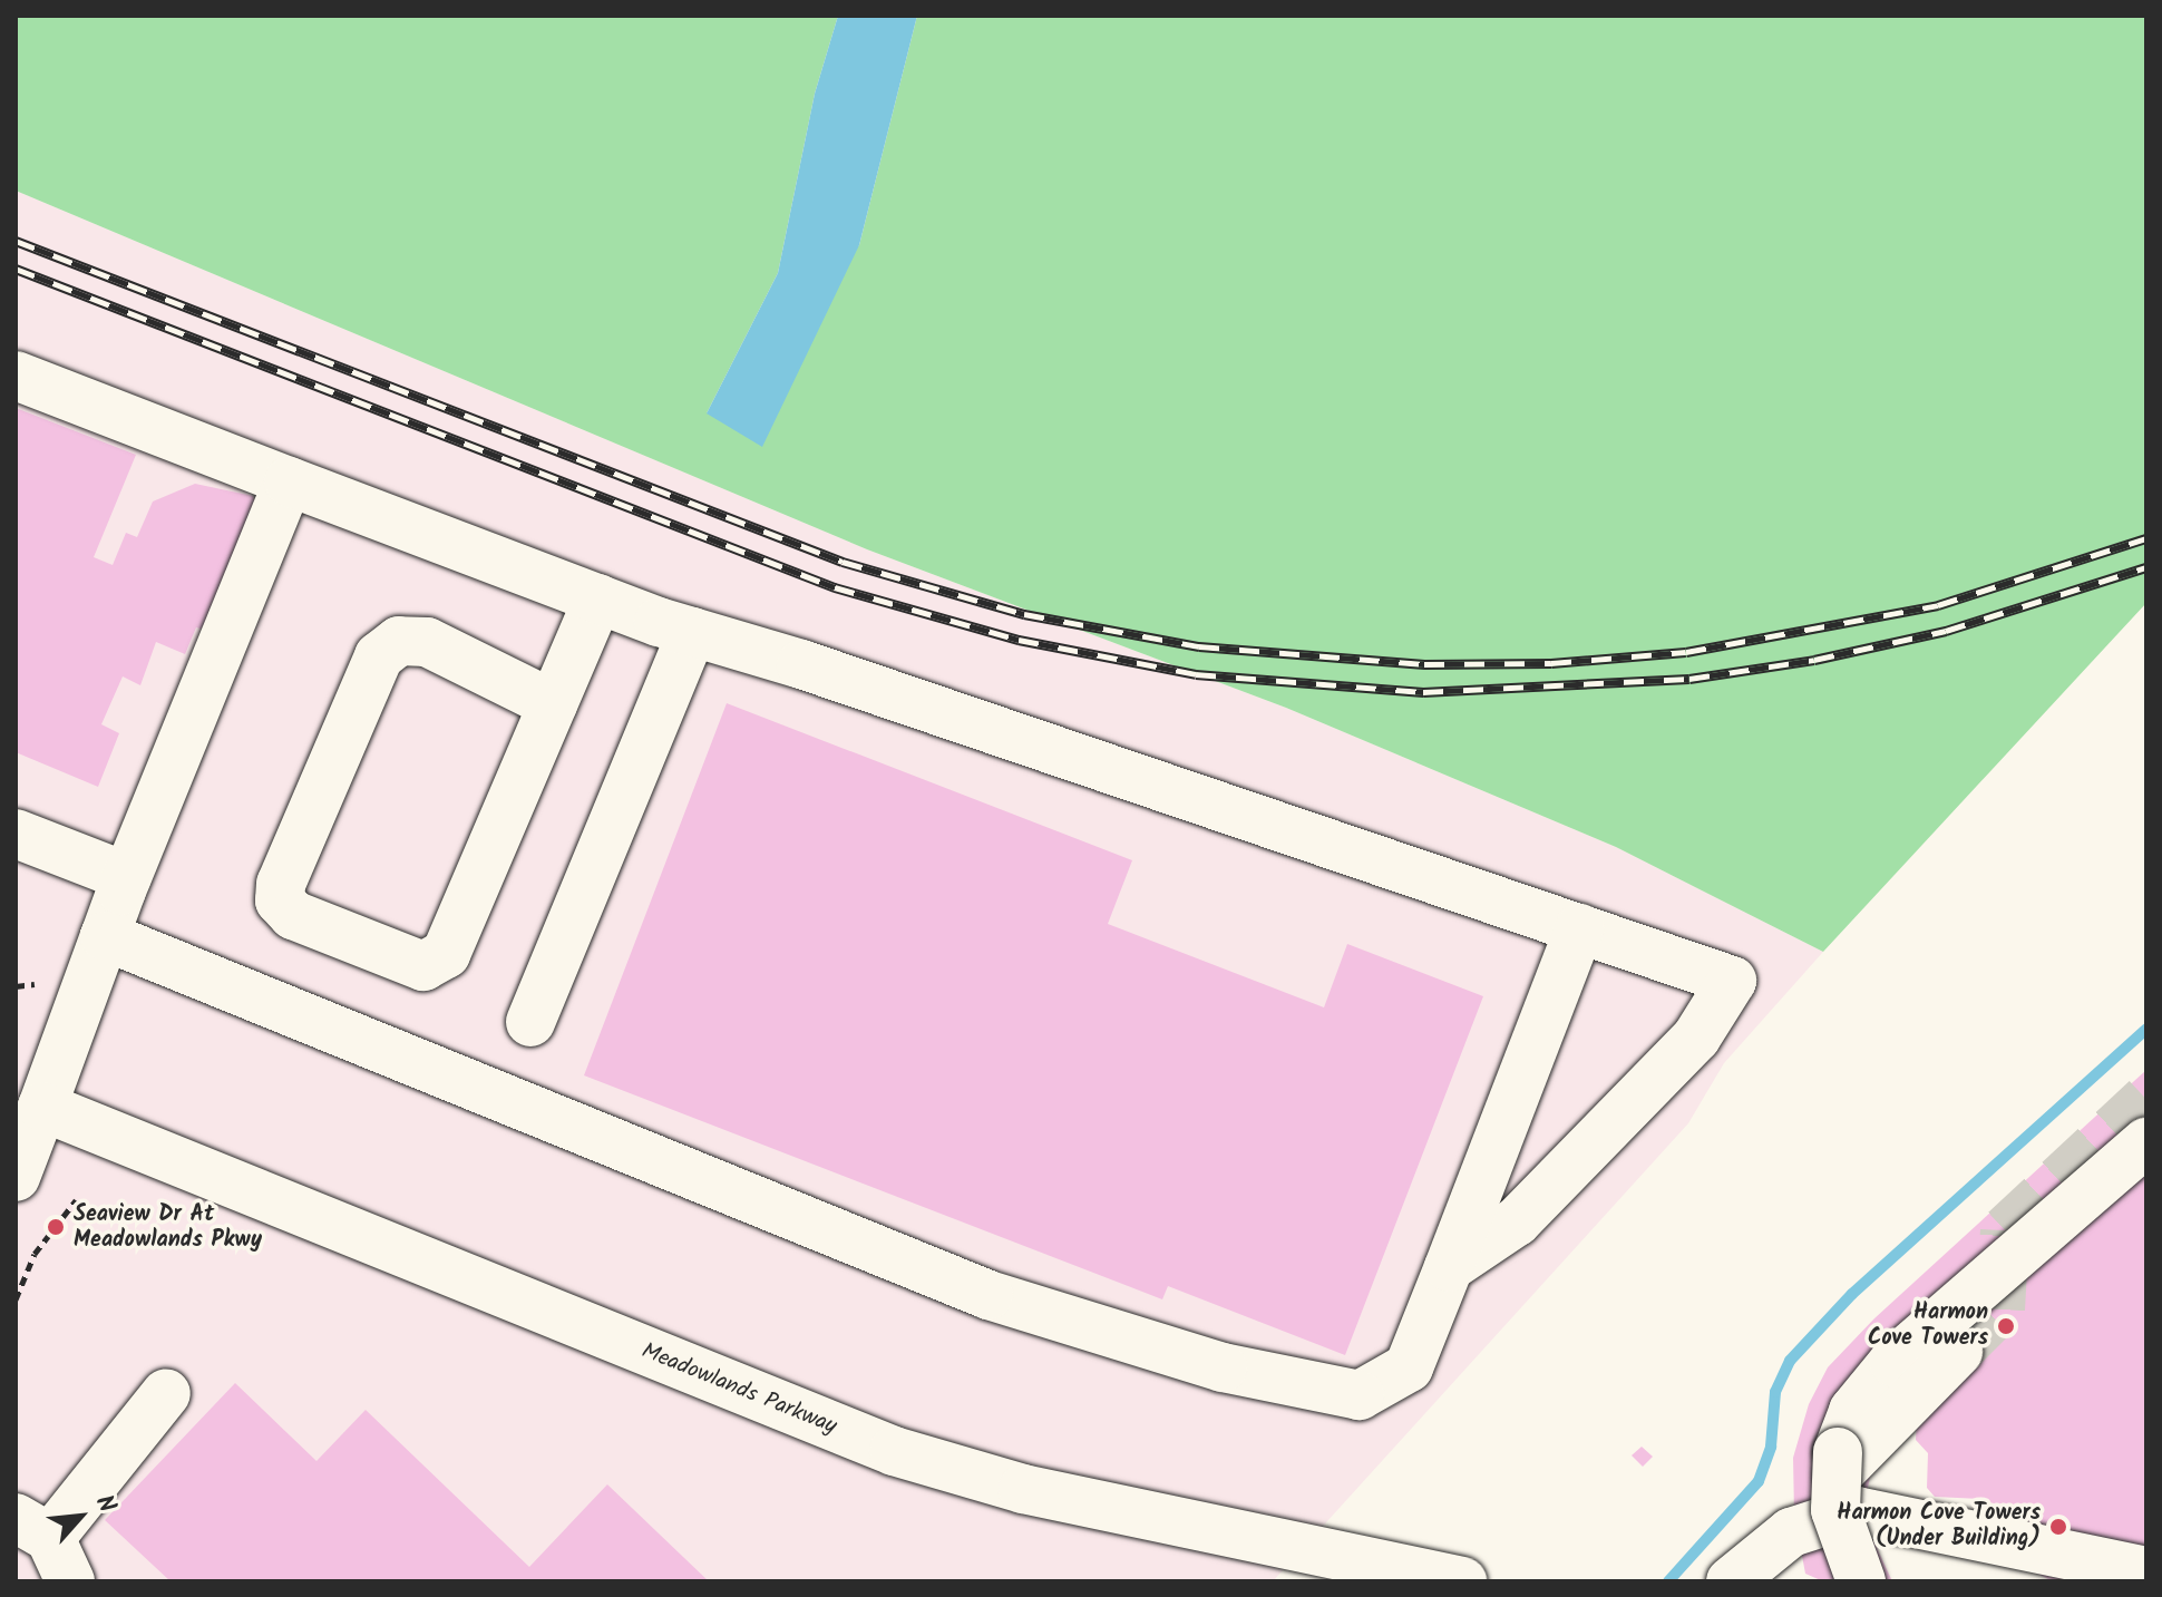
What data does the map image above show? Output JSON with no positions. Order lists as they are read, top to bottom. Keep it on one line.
{"streets":{"main road":["Meadowlands Parkway"]},"places":["Seaview Dr At Meadowlands Pkwy","Harmon Cove Towers","Harmon Cove Towers (Under Building)"],"north":"top right"}
